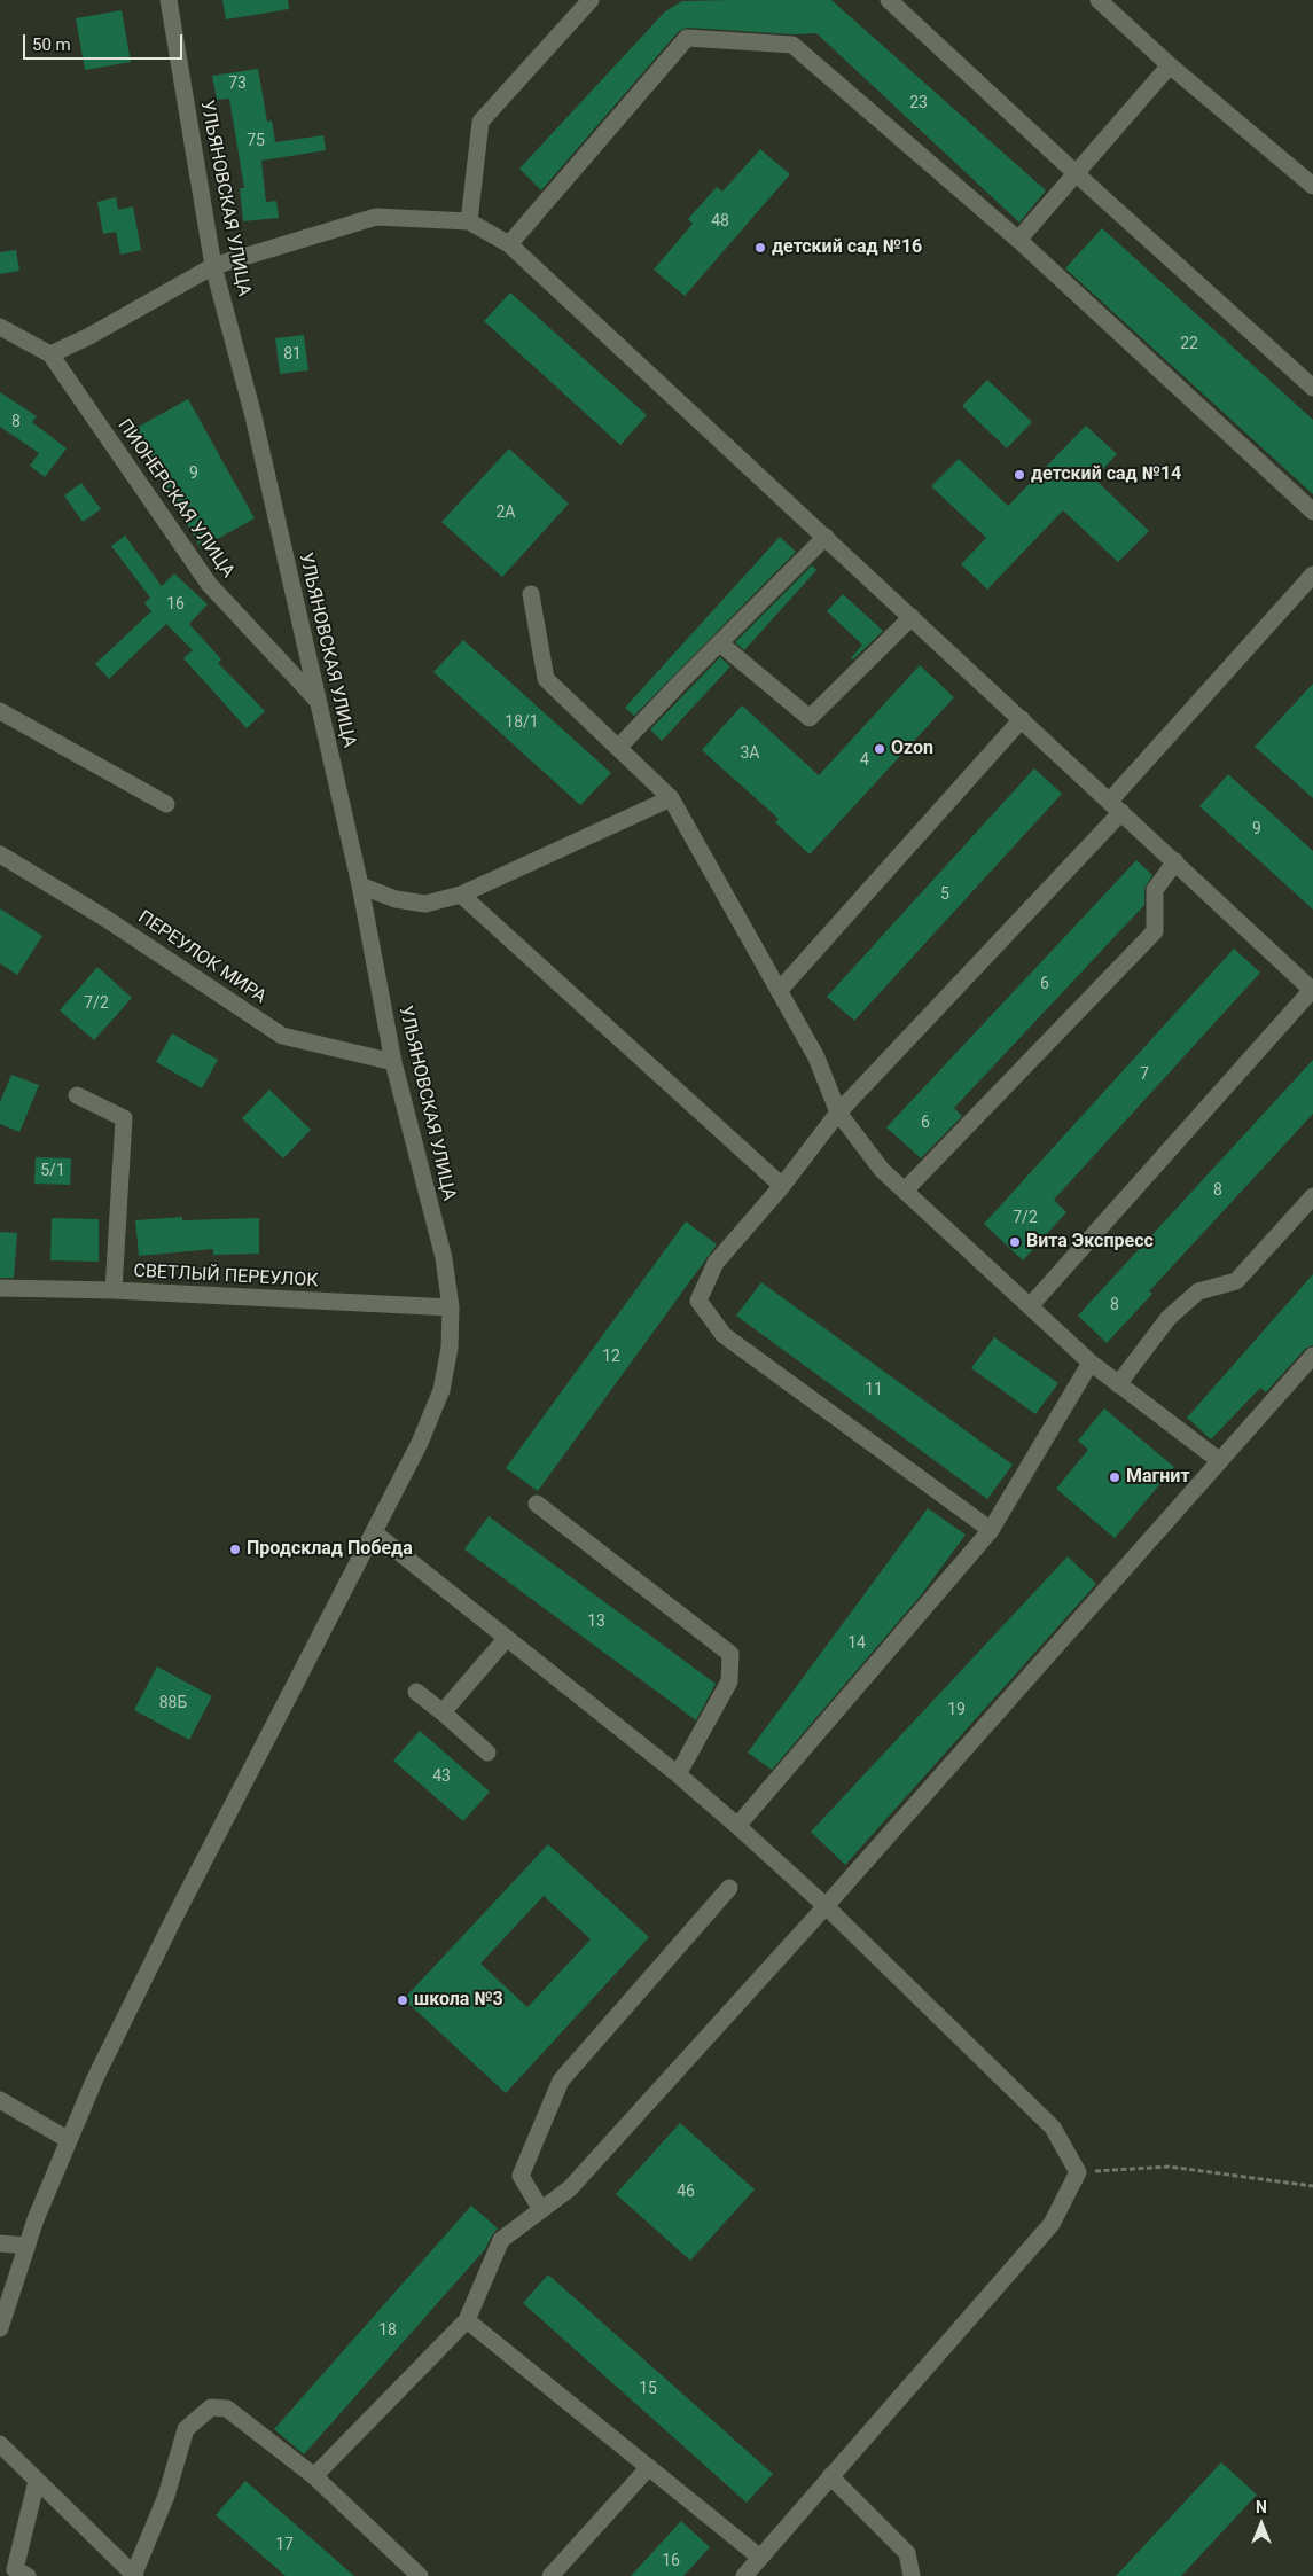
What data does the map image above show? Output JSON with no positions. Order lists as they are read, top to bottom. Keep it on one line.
{"streets":{"street":["УЛЬЯНОВСКАЯ УЛИЦА","ПИОНЕРСКАЯ УЛИЦА","ПЕРЕУЛОК МИРА","СВЕТЛЫЙ ПЕРЕУЛОК"]},"crossings":[["УЛЬЯНОВСКАЯ УЛИЦА","ПИОНЕРСКАЯ УЛИЦА"],["УЛЬЯНОВСКАЯ УЛИЦА","ПЕРЕУЛОК МИРА"],["УЛЬЯНОВСКАЯ УЛИЦА","СВЕТЛЫЙ ПЕРЕУЛОК"]],"places":["детский сад №16","детский сад №14","Ozon","Вита Экспресс","Магнит","Продсклад Победа","школа №3"],"house_numbers":["73","23","75","48","22","81","8","9","2А","16","18/1","3А","4","9","5","6","7/2","7","6","5/1","8","7/2","8","12","11","13","14","88Б","19","43","46","18","15","17","16"],"scale_bar":"50 m","north":"top"}
